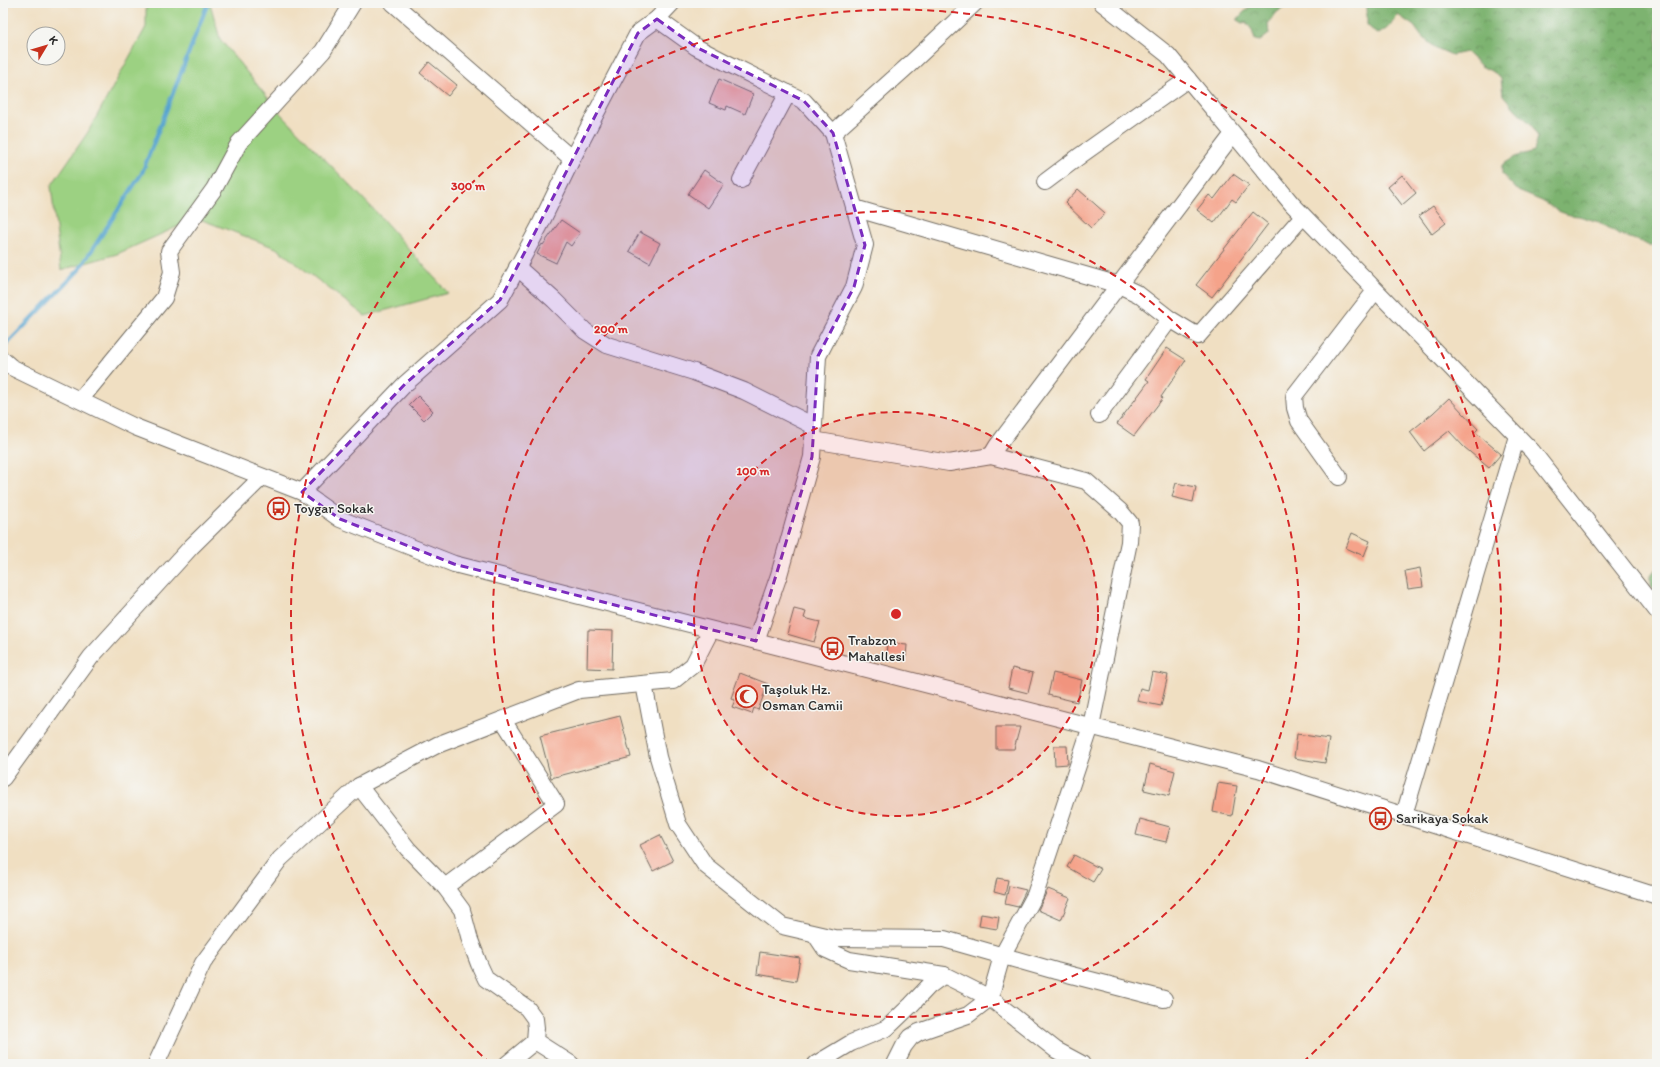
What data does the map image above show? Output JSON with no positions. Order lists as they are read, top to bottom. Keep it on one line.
{"places":{"bus stop":["Toygar Sokak","Trabzon Mahallesi","Sarikaya Sokak"],"mosque":["Taşoluk Hz. Osman Camii"]},"north":"top right","rings":["300 m","200 m","100 m"]}
